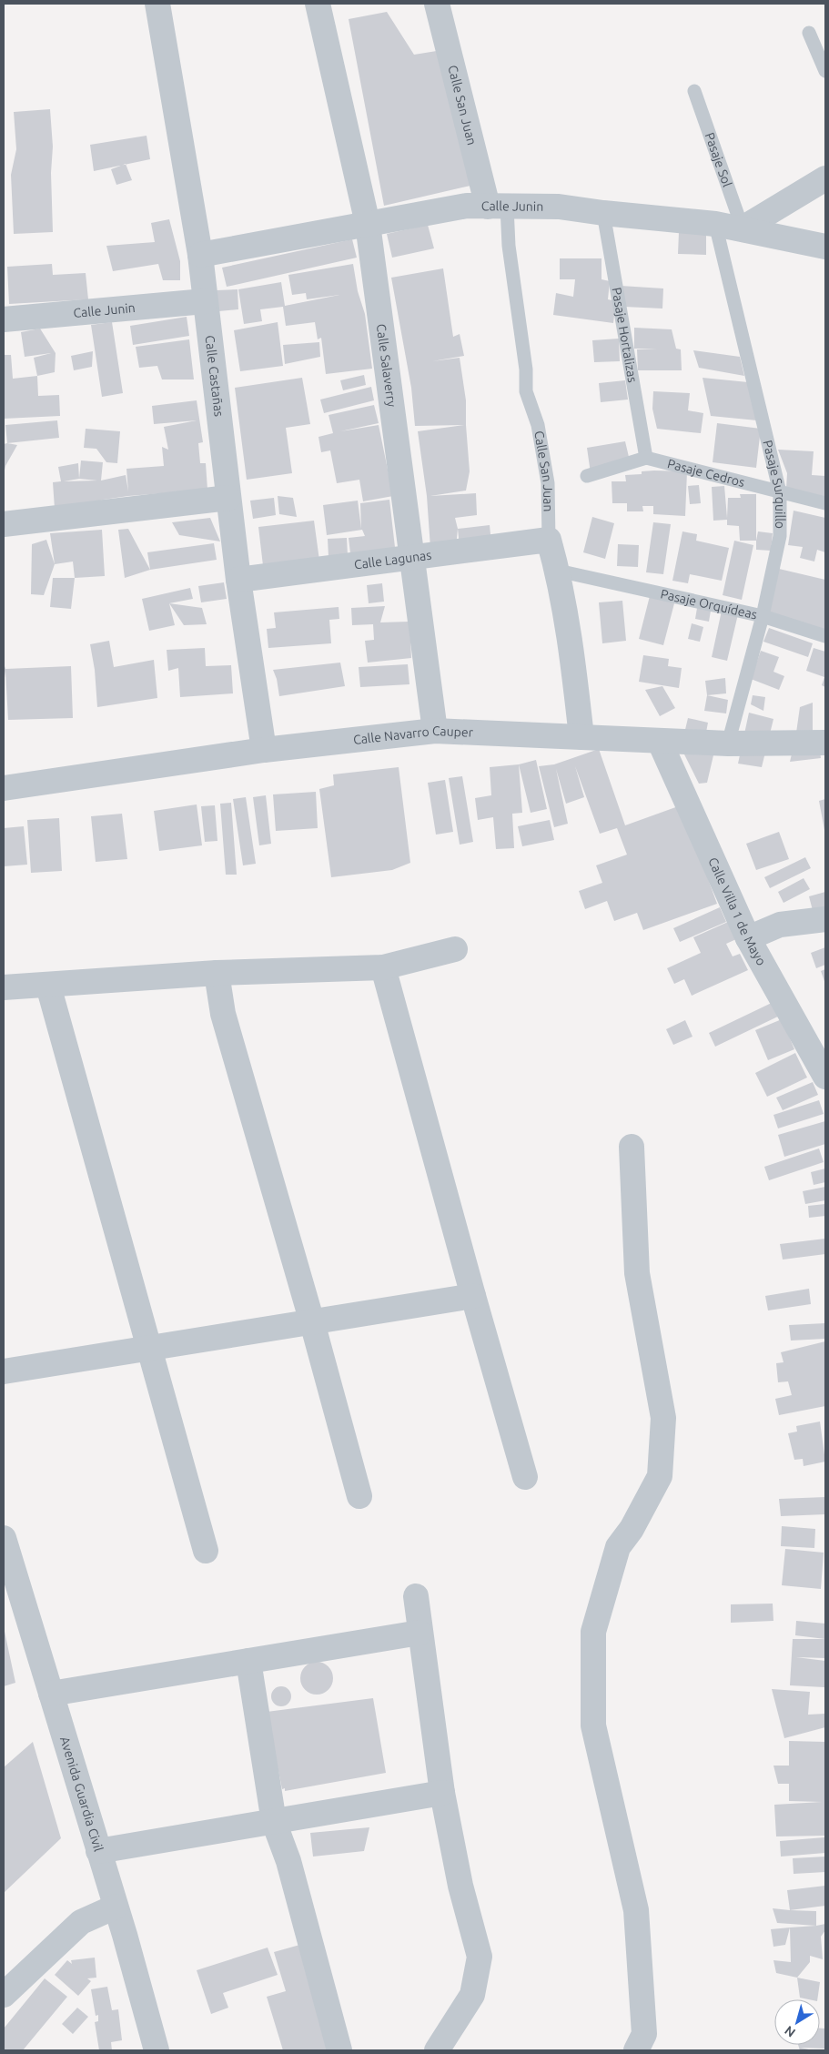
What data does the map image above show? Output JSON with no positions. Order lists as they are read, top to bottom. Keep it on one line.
{"streets":{"street":["Calle San Juan","Calle Junin","Calle Salaverry","Calle Castañas","Calle Lagunas","Calle Navarro Cauper","Calle Villa 1 de Mayo","Avenida Guardia Civil"],"lane":["Pasaje Sol","Pasaje Hortalizas","Pasaje Cedros","Pasaje Surquillo","Pasaje Orquídeas"]},"crossings":[["Calle San Juan","Calle Junin"],["Calle San Juan","Calle Lagunas"],["Calle San Juan","Pasaje Orquídeas"],["Calle San Juan","Calle Navarro Cauper"],["Pasaje Sol","Calle Junin"],["Calle Junin","Pasaje Hortalizas"],["Calle Junin","Calle Salaverry"],["Calle Junin","Calle Castañas"],["Calle Junin","Pasaje Surquillo"],["Pasaje Hortalizas","Pasaje Cedros"],["Calle Salaverry","Calle Lagunas"],["Calle Salaverry","Calle Navarro Cauper"],["Calle Castañas","Calle Lagunas"],["Calle Castañas","Calle Navarro Cauper"],["Pasaje Cedros","Pasaje Surquillo"],["Pasaje Surquillo","Pasaje Orquídeas"],["Pasaje Surquillo","Calle Navarro Cauper"],["Calle Navarro Cauper","Calle Villa 1 de Mayo"]],"north":"bottom left"}
